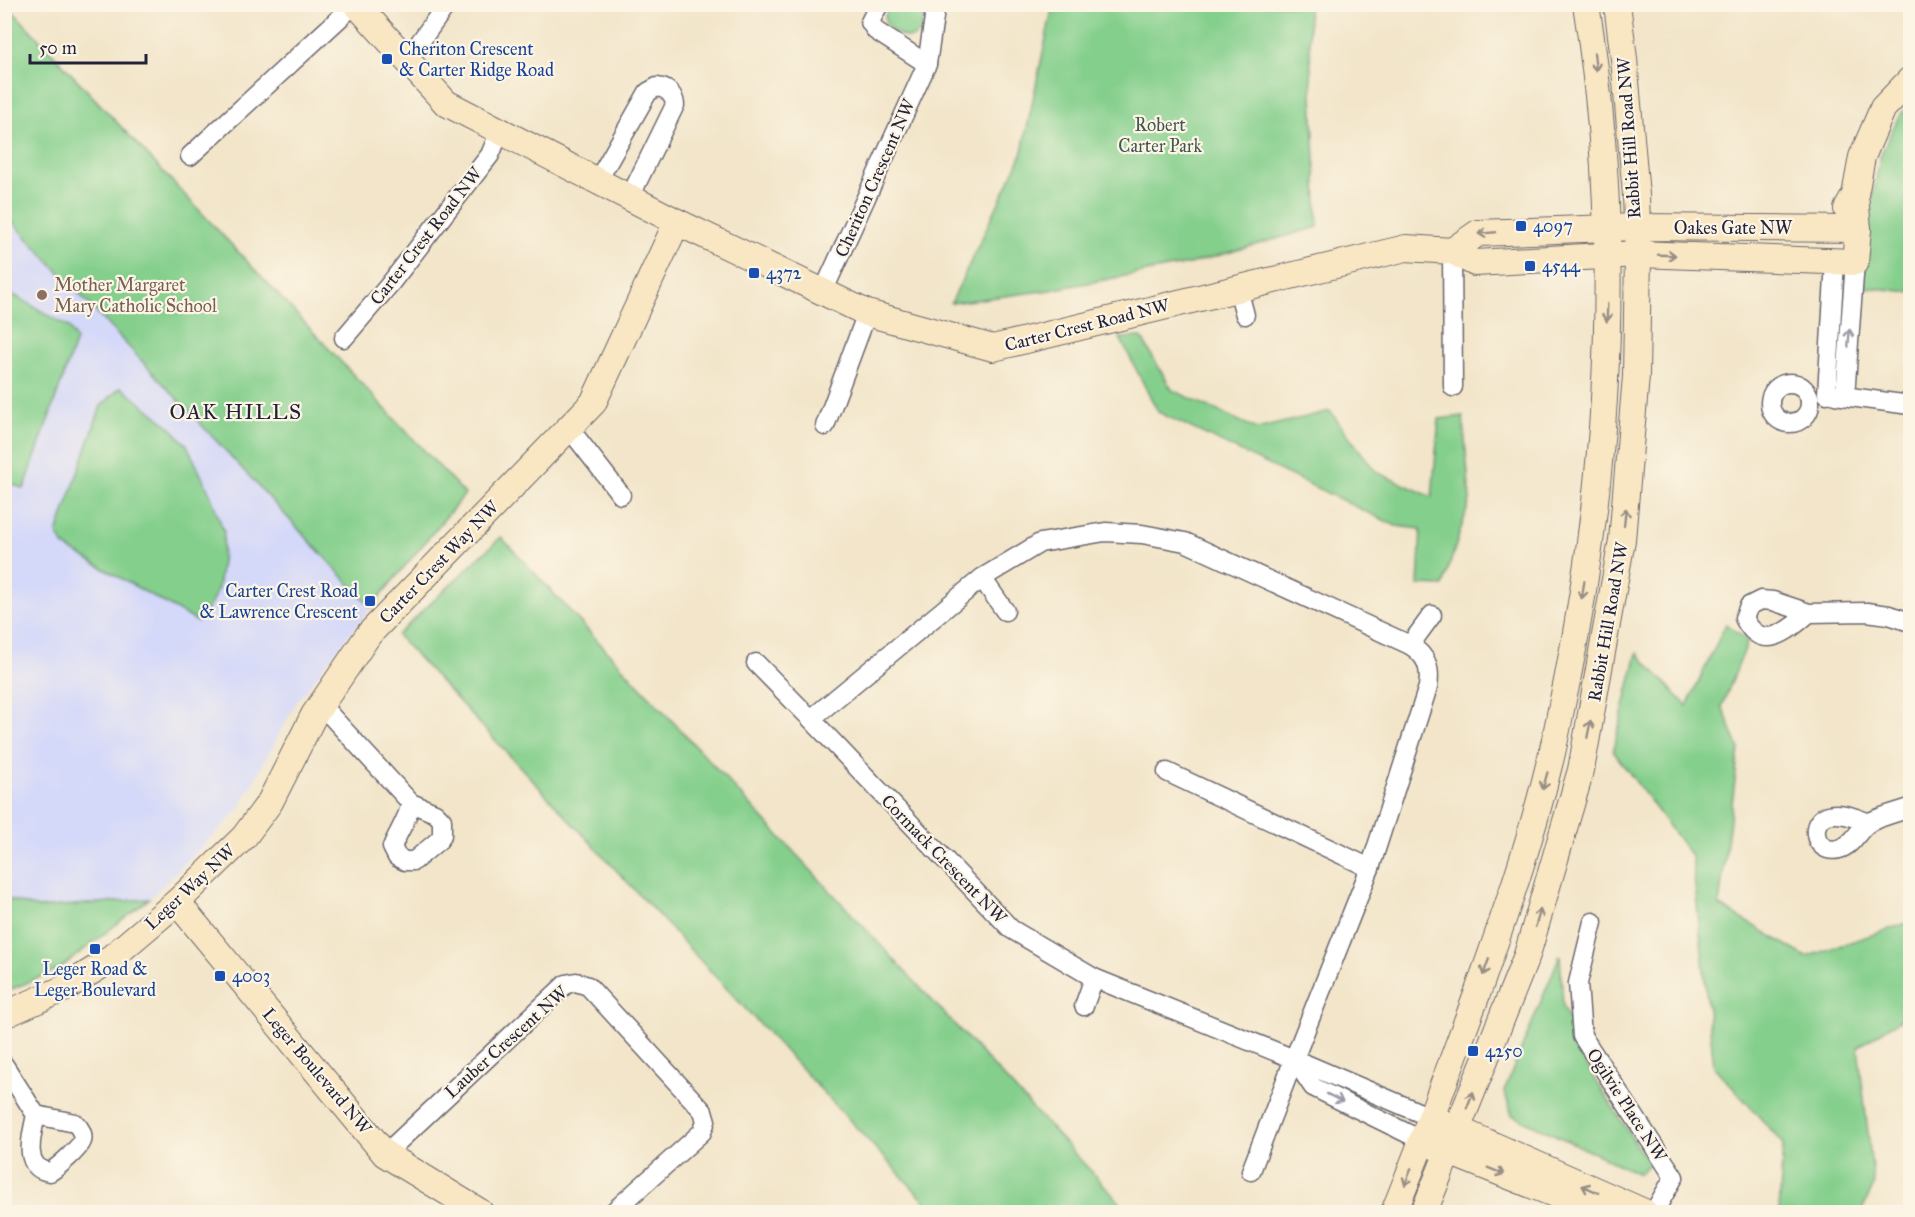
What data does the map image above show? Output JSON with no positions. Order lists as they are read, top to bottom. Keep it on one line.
{"streets":{"street":["Rabbit Hill Road NW","Cheriton Crescent NW","Oakes Gate NW","Carter Crest Road NW","Carter Crest Way NW","Cormack Crescent NW","Leger Way NW","Lauber Crescent NW","Leger Boulevard NW","Ogilvie Place NW"]},"crossings":[["Rabbit Hill Road NW","Oakes Gate NW"],["Rabbit Hill Road NW","Carter Crest Road NW"],["Rabbit Hill Road NW","Cormack Crescent NW"],["Cheriton Crescent NW","Carter Crest Road NW"],["Oakes Gate NW","Carter Crest Road NW"],["Carter Crest Road NW","Carter Crest Way NW"],["Carter Crest Way NW","Leger Way NW"],["Leger Way NW","Leger Boulevard NW"],["Lauber Crescent NW","Leger Boulevard NW"]],"districts":["OAK HILLS"],"parks":["Robert Carter Park"],"places":{"transit":["Cheriton Crescent & Carter Ridge Road","4097","4544","4372","Carter Crest Road & Lawrence Crescent","Leger Road & Leger Boulevard","4003","4250"],"other":["Mother Margaret Mary Catholic School"]},"scale_bar":"50 m"}
